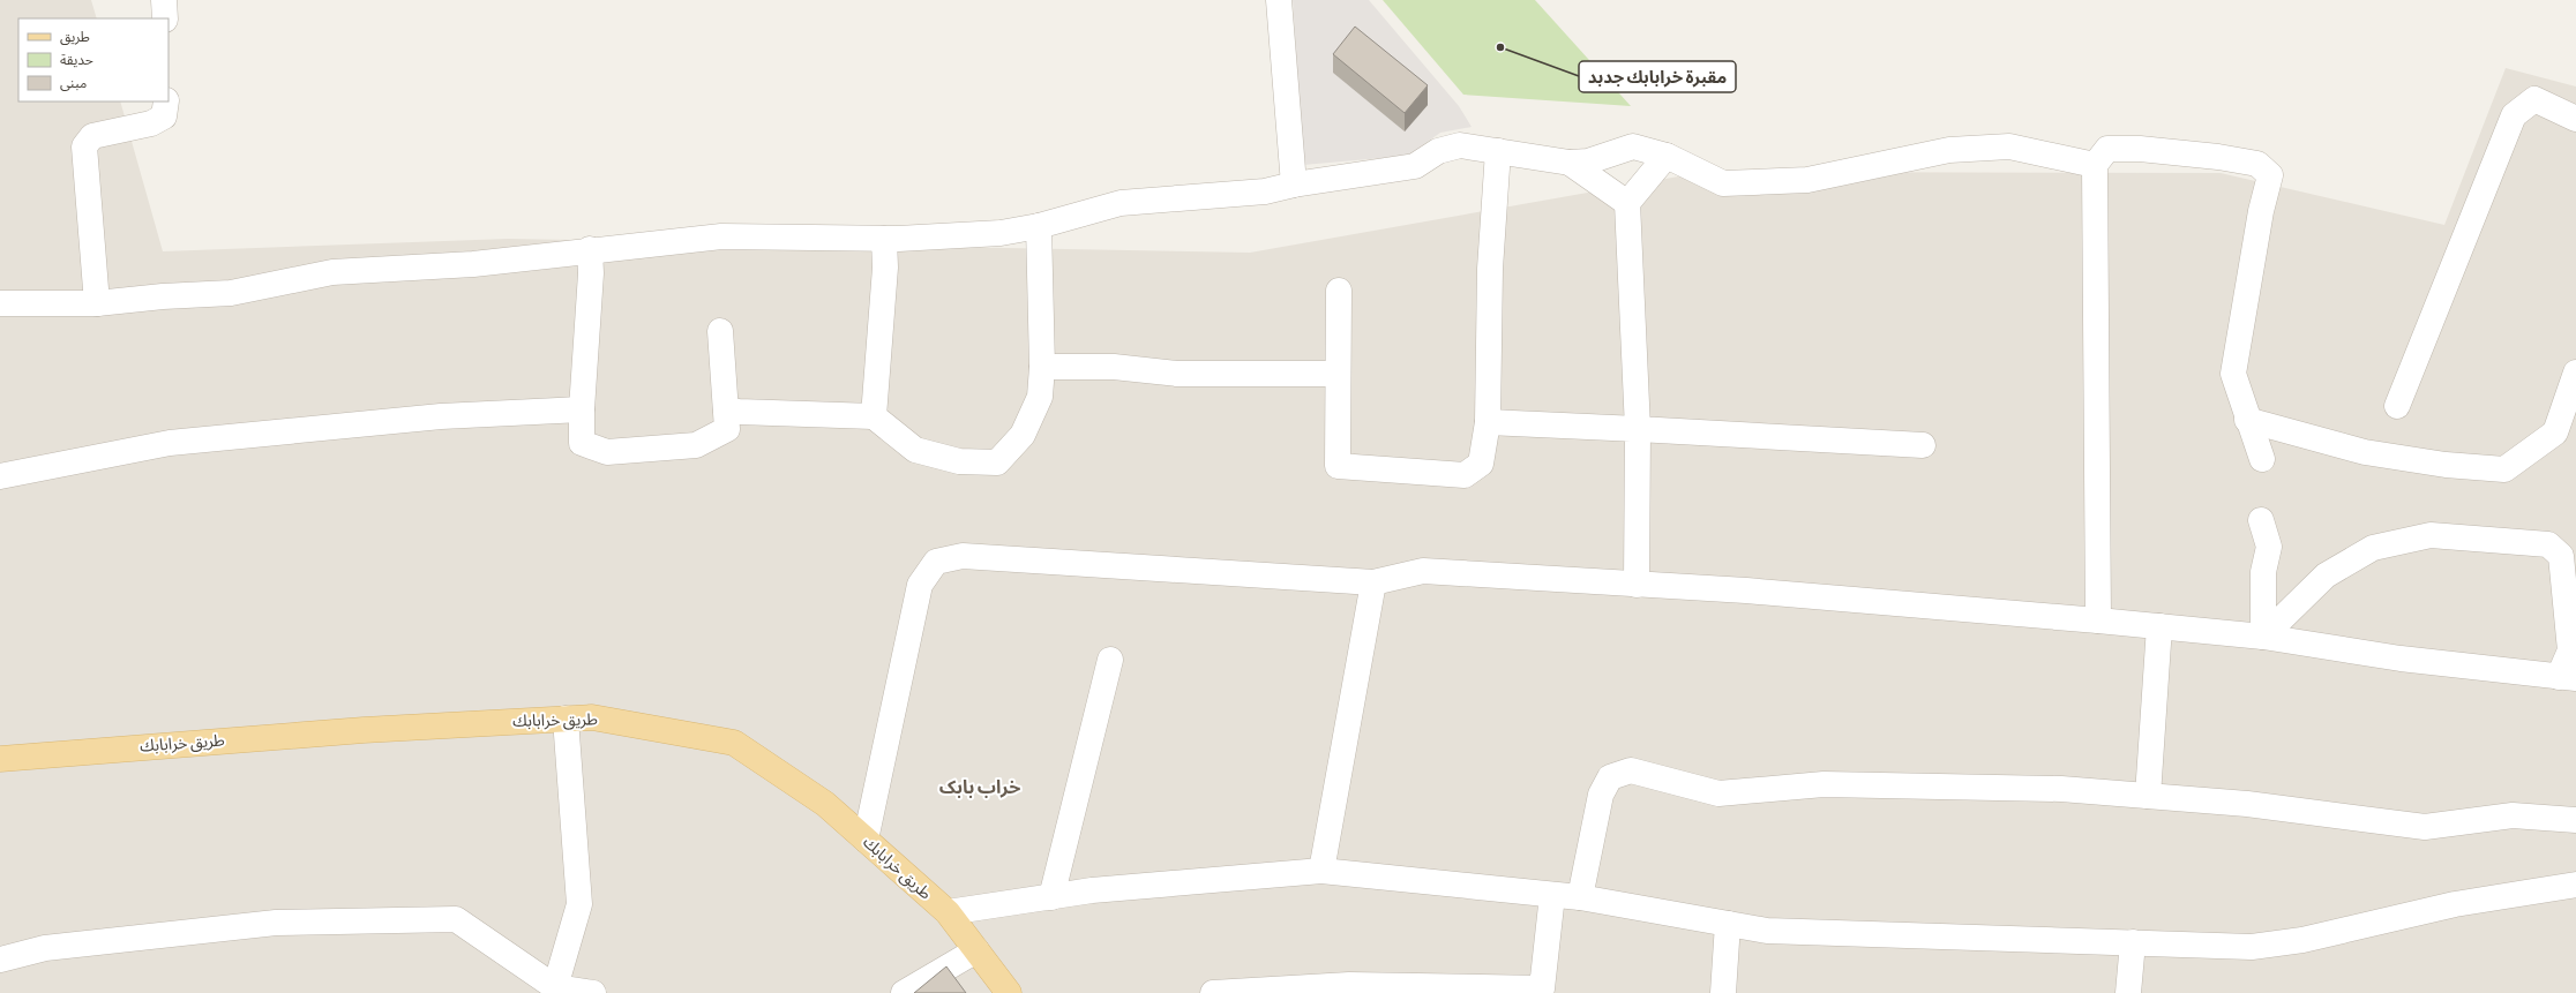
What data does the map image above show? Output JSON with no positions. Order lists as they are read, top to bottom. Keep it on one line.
{"streets":{"main road":["طريق خرابابك"]},"districts":["خراب بابک"],"places":["مقبرة خرابابك جدبد"],"legend":["طريق","حديقة","مبنى"]}
